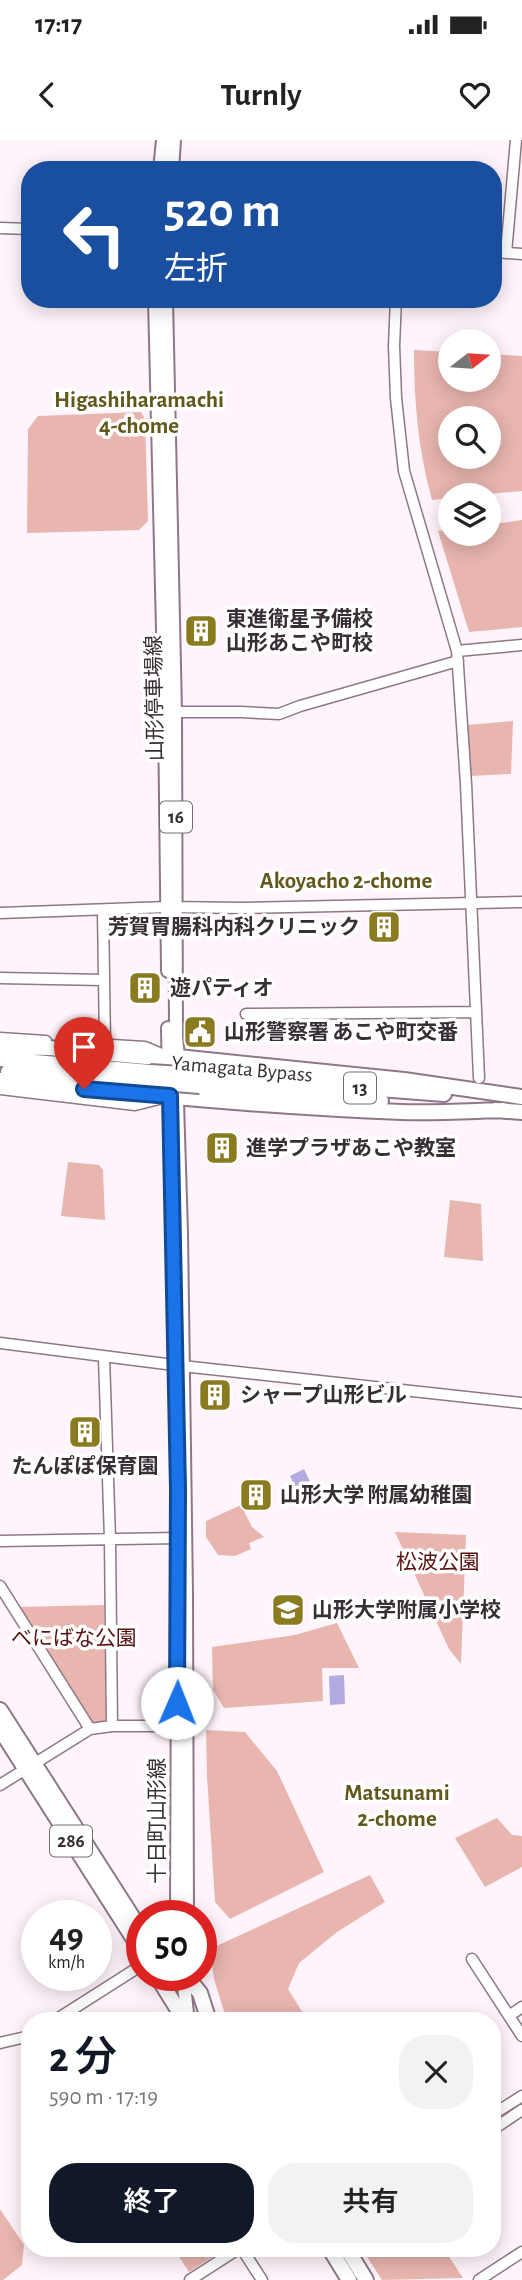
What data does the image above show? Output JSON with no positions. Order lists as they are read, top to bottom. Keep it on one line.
{"streets":{"highway":["Yamagata Bypass","13","286"],"main road":["山形停車場線","16","十日町山形線"]},"crossings":[["山形停車場線","十日町山形線"]],"districts":["Higashiharamachi 4-chome","Akoyacho 2-chome","Matsunami 2-chome"],"parks":["松波公園","べにばな公園"],"places":{"building":["東進衛星予備校 山形あこや町校","芳賀胃腸科内科クリニック","遊パティオ","進学プラザあこや教室","シャープ山形ビル","たんぽぽ保育園","山形大学 附属幼稚園"],"public building":["山形警察署 あこや町交番"],"school or university":["山形大学附属小学校"]},"north":"right","page":{"status":"17:17","header":"Turnly","turn":["520 m","左折"],"speed":"49 km/h","limit":"50","heading":["2 分","590 m · 17:19"],"buttons":["終了","共有"]}}
